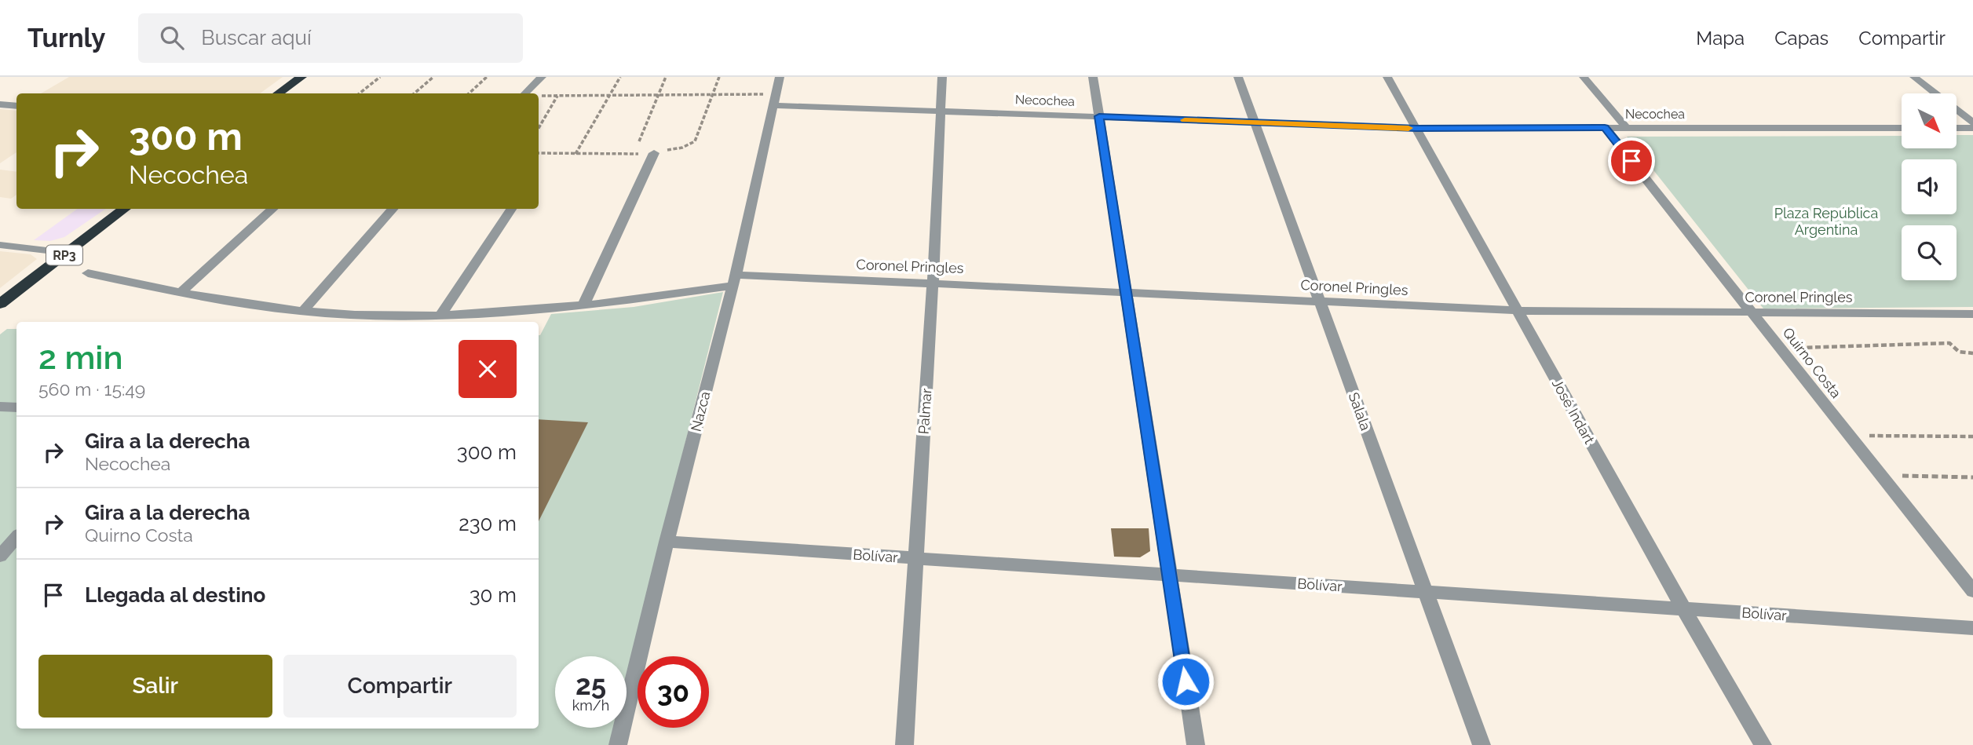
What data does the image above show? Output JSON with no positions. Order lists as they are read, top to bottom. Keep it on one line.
{"streets":{"highway":["RP3"],"street":["Necochea","Coronel Pringles","Quirno Costa","Nazca","Palmar","Salala","José Indart","Bolívar"]},"crossings":[["Necochea","Quirno Costa"],["Necochea","Nazca"],["Necochea","Palmar"],["Necochea","Salala"],["Necochea","José Indart"],["Coronel Pringles","Quirno Costa"],["Coronel Pringles","Nazca"],["Coronel Pringles","Palmar"],["Coronel Pringles","Salala"],["Coronel Pringles","José Indart"],["Nazca","Bolívar"],["Palmar","Bolívar"],["Salala","Bolívar"],["José Indart","Bolívar"]],"parks":["Plaza República Argentina"],"north":"bottom right","page":{"header":"Turnly","search":"Buscar aquí","nav":["Mapa","Capas","Compartir"],"turn":["300 m","Necochea"],"heading":["2 min","560 m · 15:49"],"list":[{"name":"Gira a la derecha","note":"Necochea","value":"300 m"},{"name":"Gira a la derecha","note":"Quirno Costa","value":"230 m"},{"name":"Llegada al destino","value":"30 m"}],"buttons":["Salir","Compartir"],"speed":"25 km/h","limit":"30"}}
